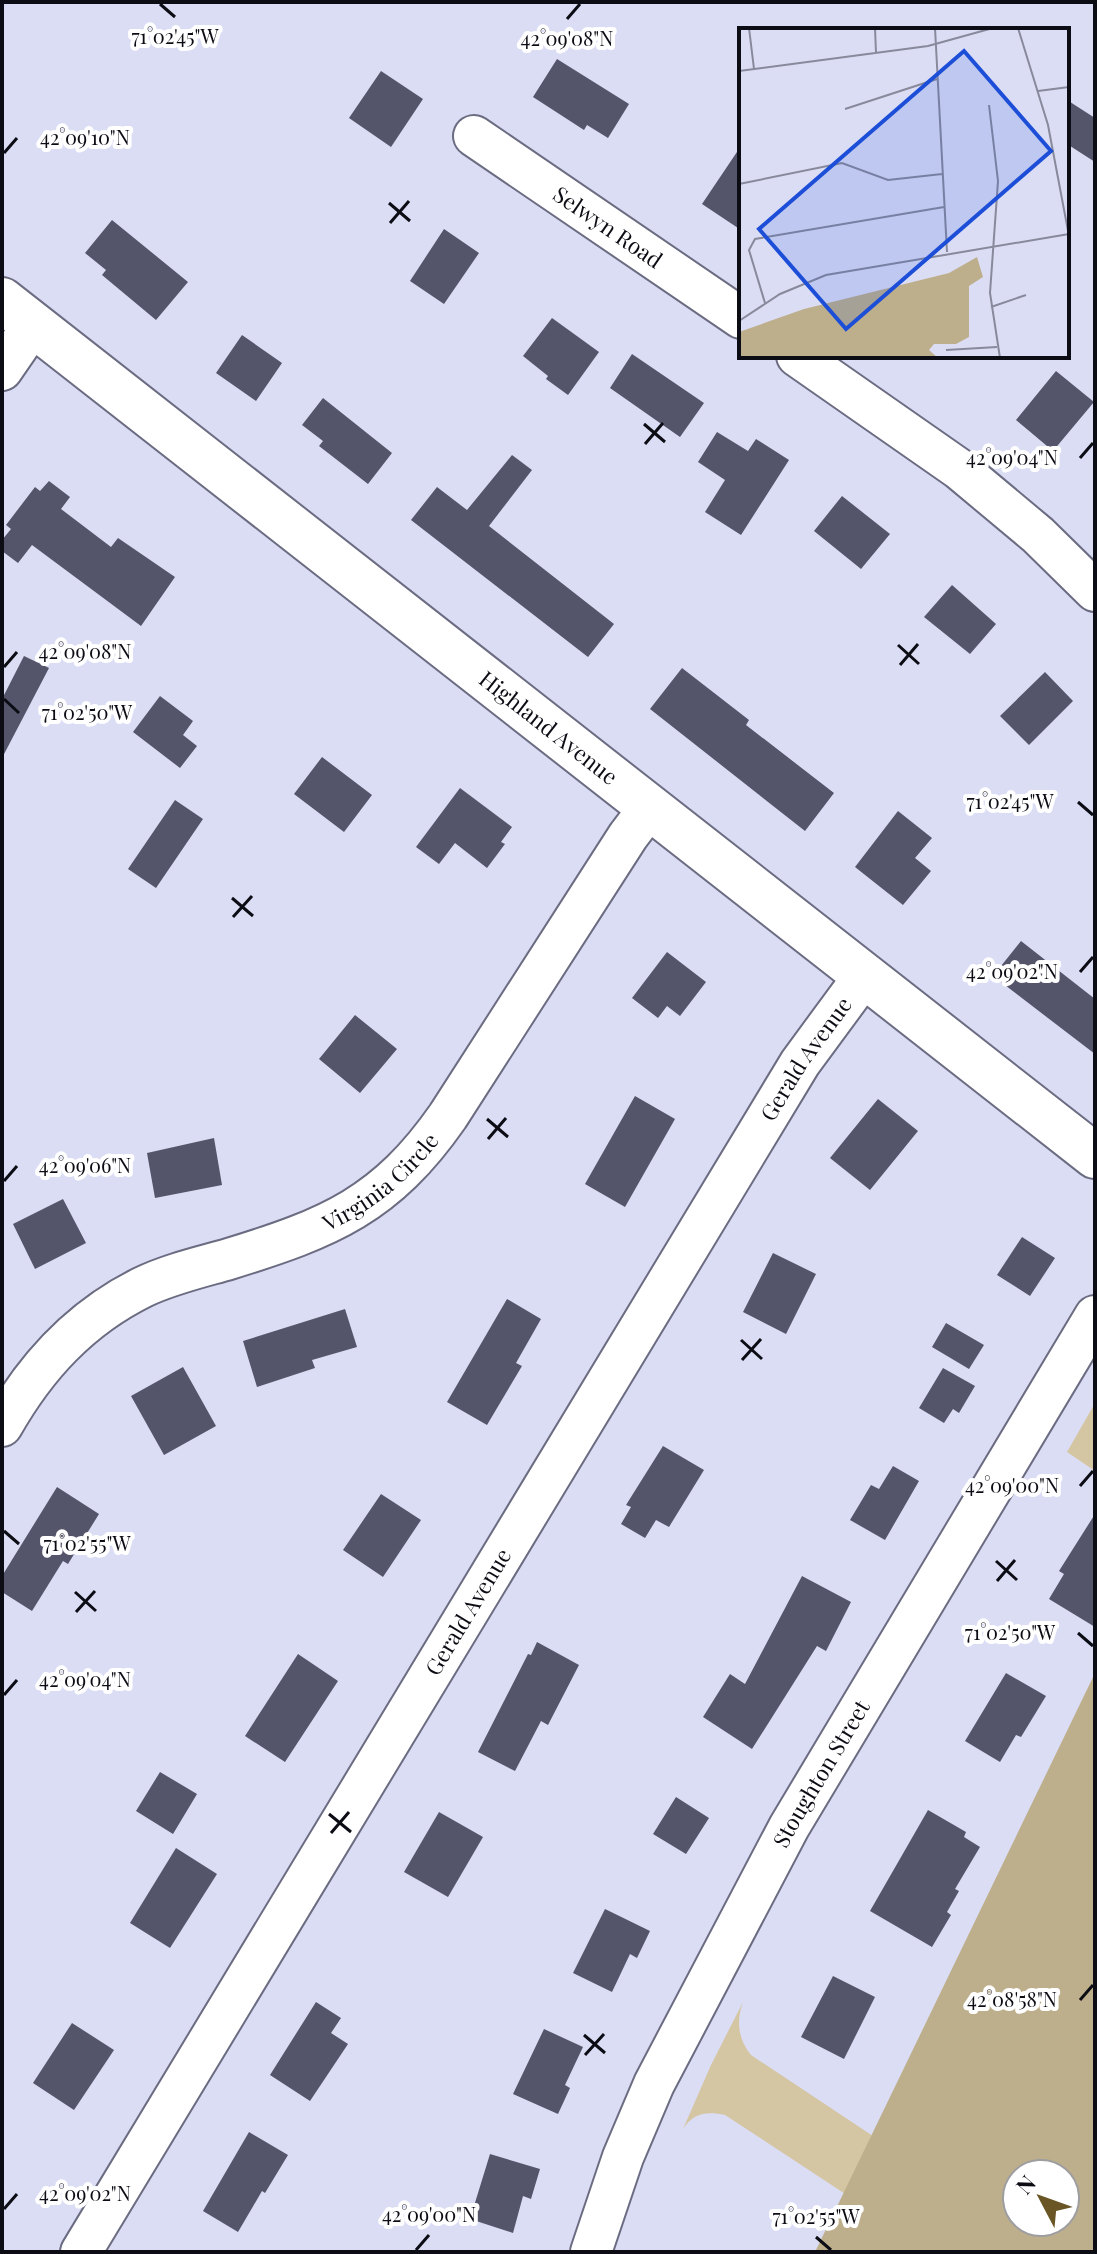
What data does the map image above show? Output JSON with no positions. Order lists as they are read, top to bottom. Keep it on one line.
{"streets":{"street":["Selwyn Road","Highland Avenue","Gerald Avenue","Virginia Circle","Stoughton Street"]},"crossings":[["Highland Avenue","Gerald Avenue"],["Highland Avenue","Virginia Circle"]],"north":"top left","coordinates":["71°02'45\"W","42°09'08\"N","42°09'10\"N","42°09'04\"N","71°02'50\"W","42°09'02\"N","42°09'06\"N","42°09'00\"N","71°02'55\"W","42°08'58\"N"]}
